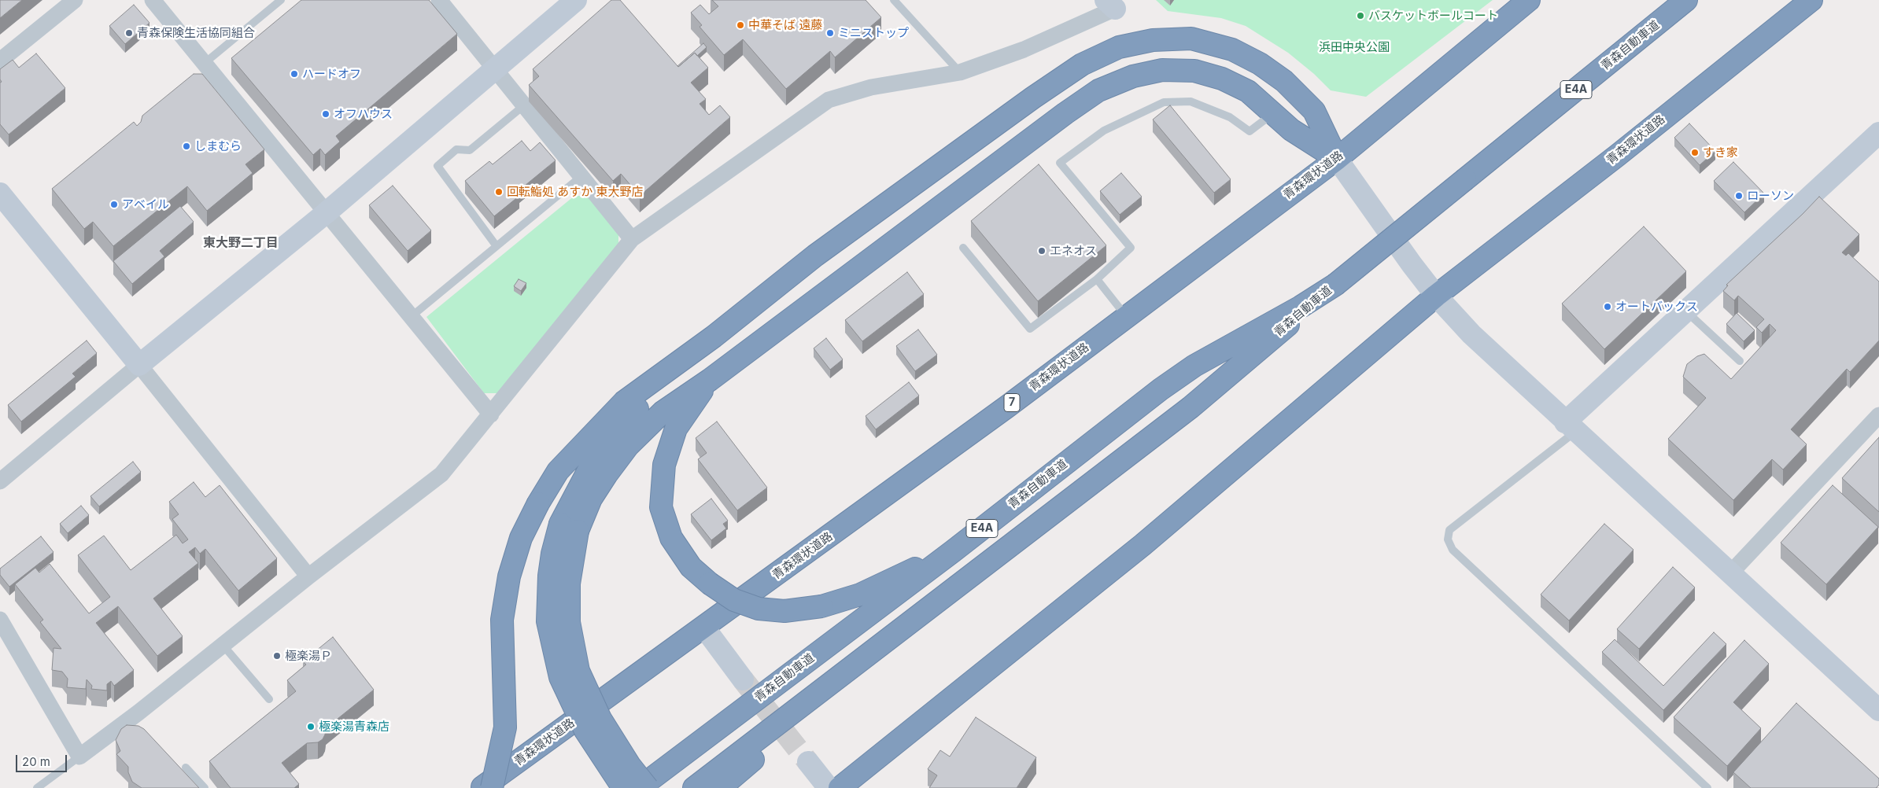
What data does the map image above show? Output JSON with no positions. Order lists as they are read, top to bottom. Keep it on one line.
{"streets":{"highway":["青森自動車道","E4A","青森環状道路","7"]},"districts":["東大野二丁目"],"parks":["浜田中央公園"],"places":["バスケットボールコート","中華そば 遠藤","青森保険生活協同組合","ミニストップ","ハードオフ","オフハウス","しまむら","すき家","回転鮨処 あすか 東大野店","ローソン","アベイル","エネオス","オートバックス","極楽湯Ｐ","極楽湯青森店"],"scale_bar":"20 m"}
